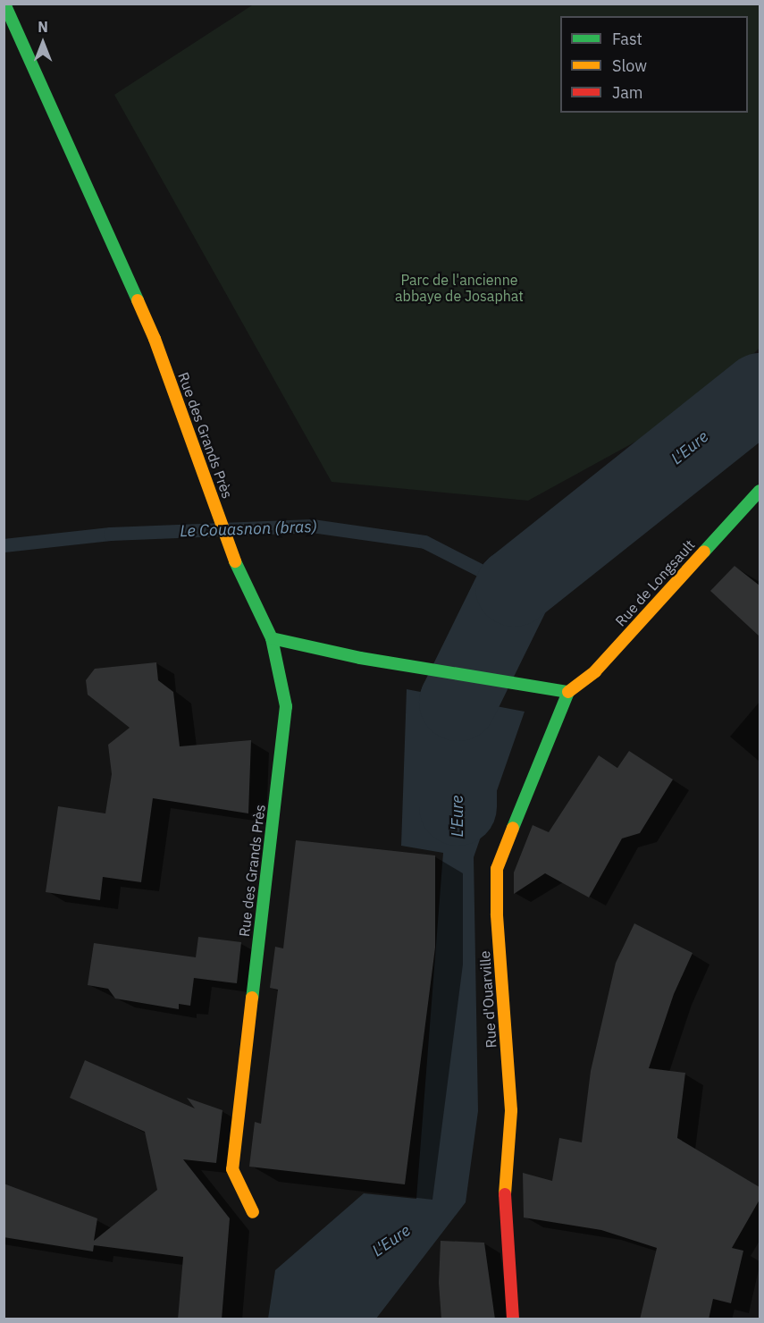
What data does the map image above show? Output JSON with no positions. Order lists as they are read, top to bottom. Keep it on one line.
{"streets":{"street":["Rue des Grands Près","Rue de Longsault","Rue d'Ouarville"]},"crossings":[["Rue de Longsault","Rue d'Ouarville"]],"water":["L'Eure","Le Couasnon (bras)"],"parks":["Parc de l'ancienne abbaye de Josaphat"],"legend":["Fast","Slow","Jam"],"north":"top"}
